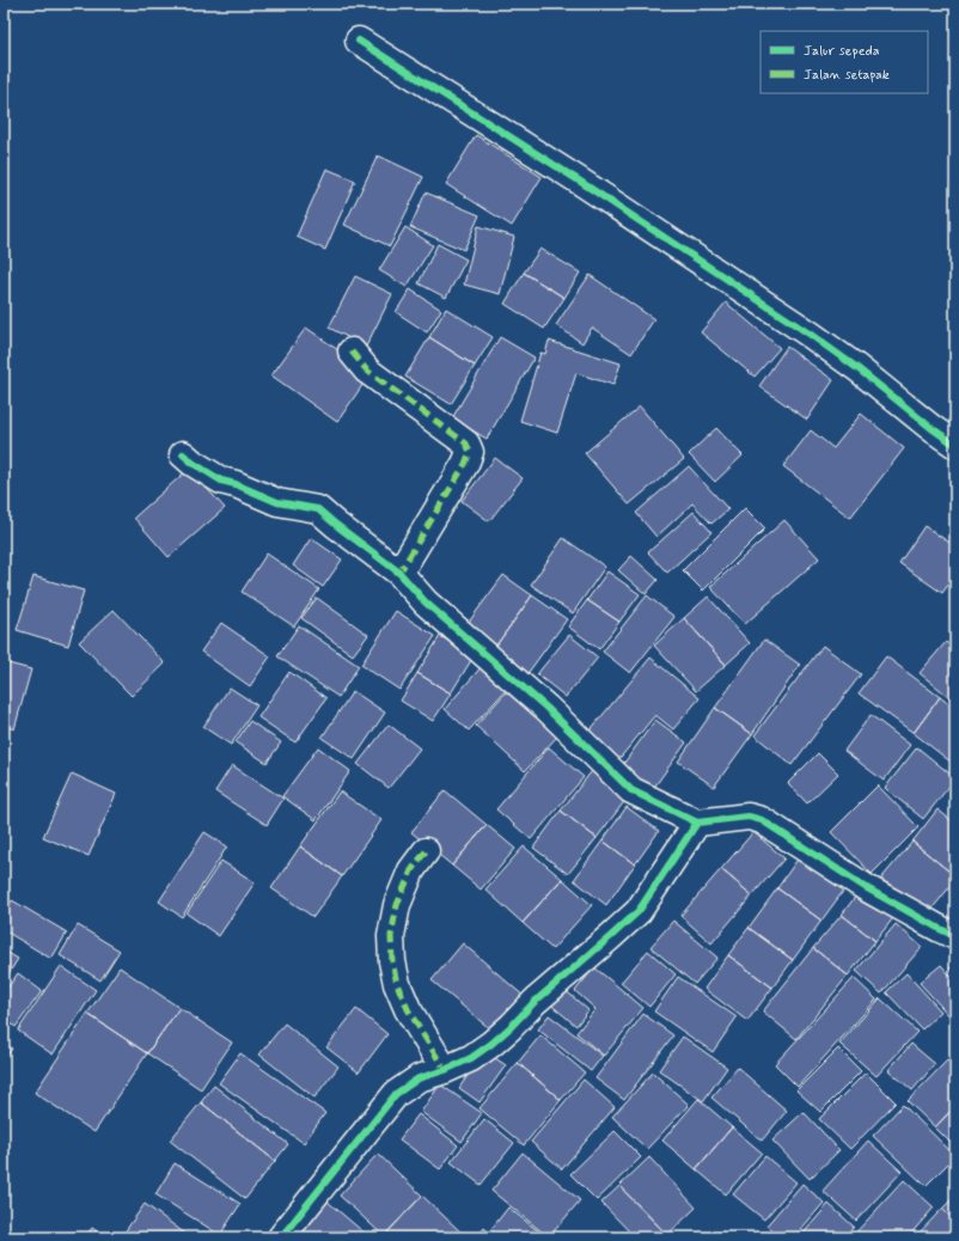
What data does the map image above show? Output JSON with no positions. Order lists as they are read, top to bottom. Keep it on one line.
{"legend":["Jalur sepeda","Jalan setapak"]}
